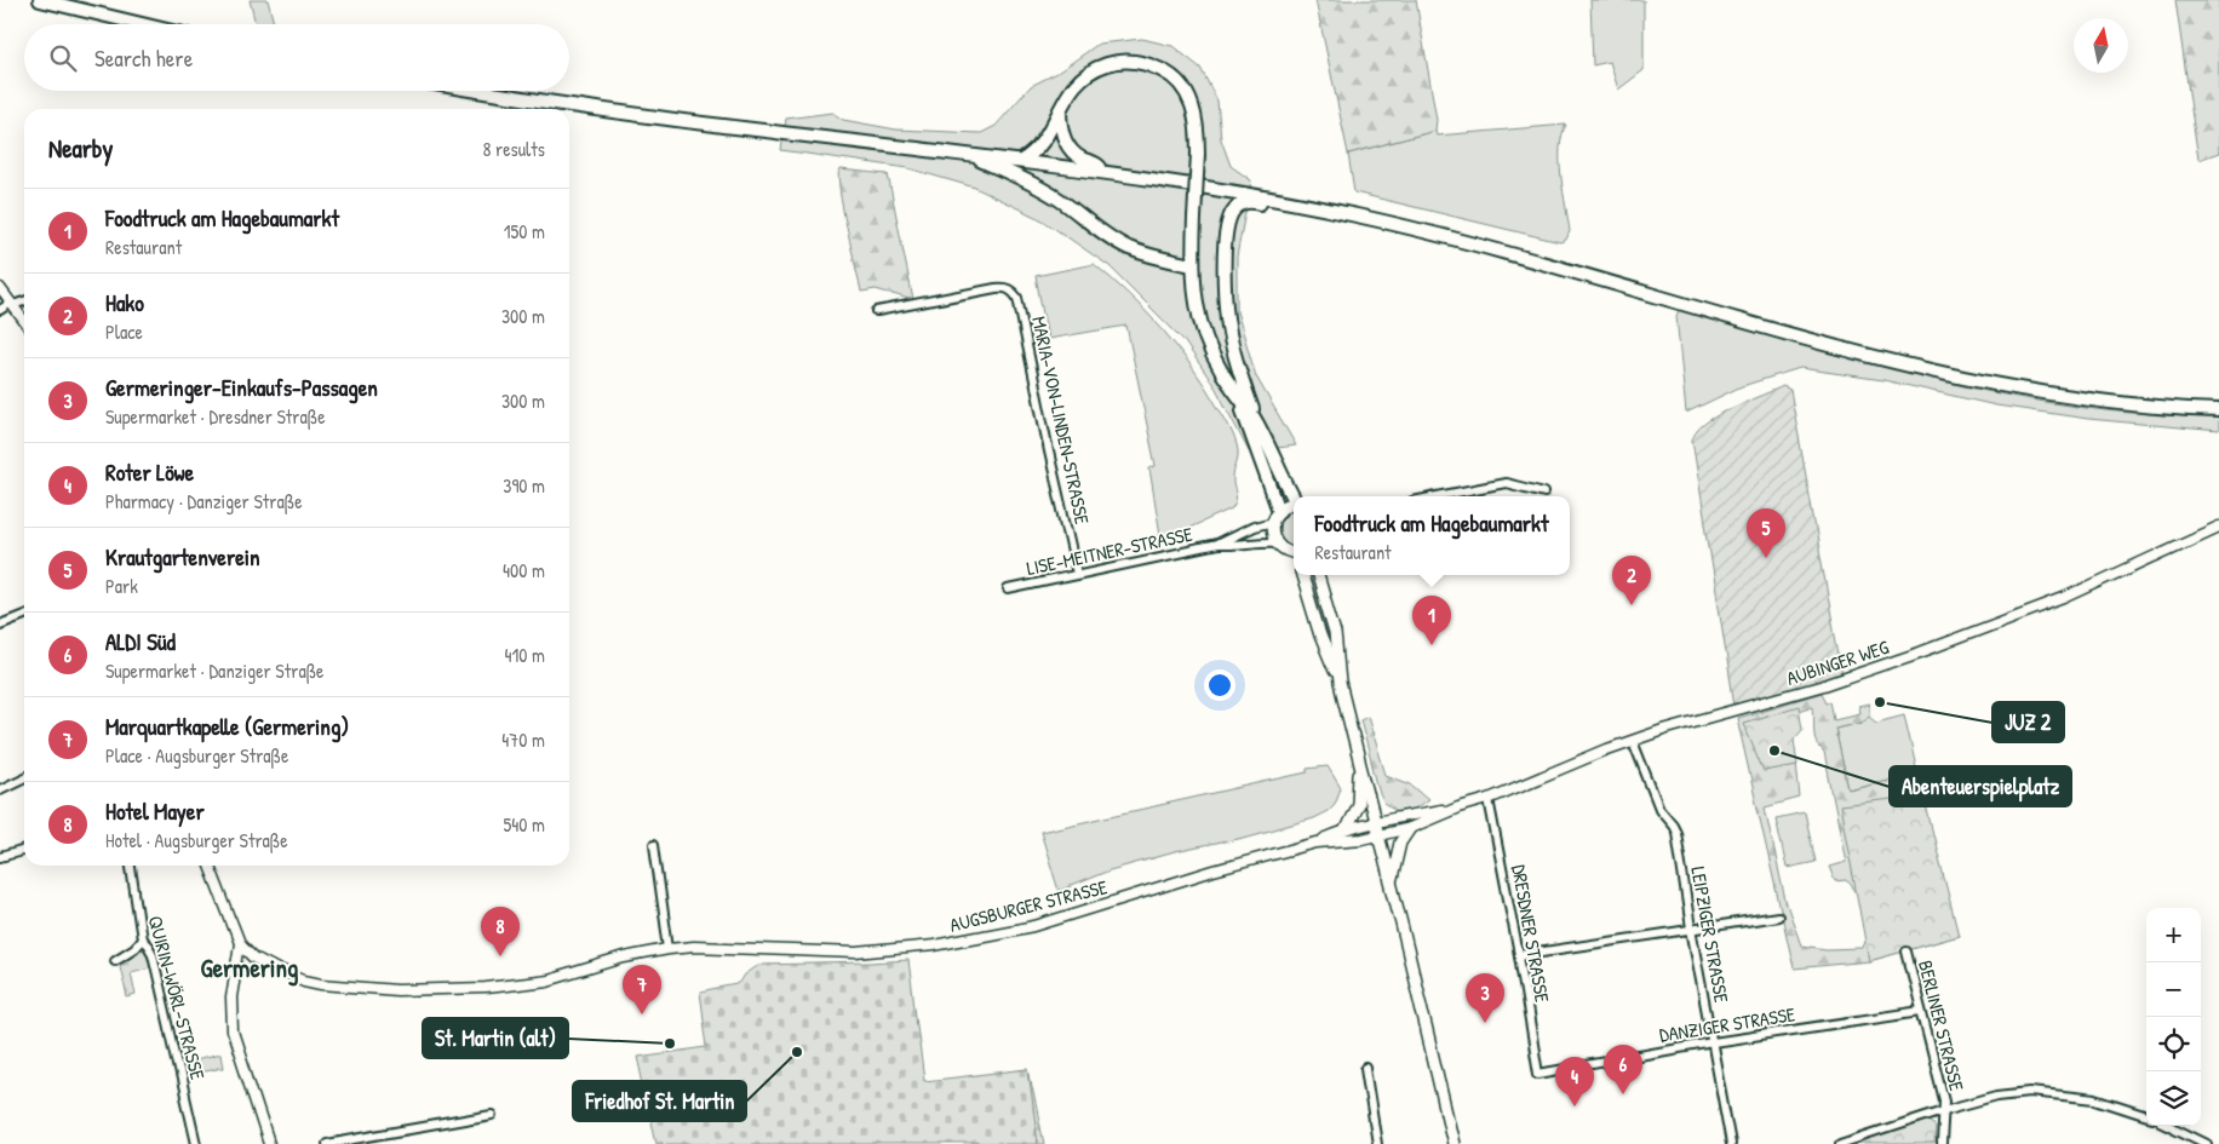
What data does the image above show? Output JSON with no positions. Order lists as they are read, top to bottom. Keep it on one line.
{"streets":{"street":["MARIA-VON-LINDEN-STRASSE","LISE-MEITNER-STRASSE","AUBINGER WEG","AUGSBURGER STRASSE","DRESDNER STRASSE","LEIPZIGER STRASSE","QUIRIN-WÖRL-STRASSE","DANZIGER STRASSE","BERLINER STRASSE"]},"crossings":[["MARIA-VON-LINDEN-STRASSE","LISE-MEITNER-STRASSE"],["AUBINGER WEG","AUGSBURGER STRASSE"],["AUBINGER WEG","DRESDNER STRASSE"],["AUBINGER WEG","LEIPZIGER STRASSE"],["DRESDNER STRASSE","DANZIGER STRASSE"],["LEIPZIGER STRASSE","DANZIGER STRASSE"],["DANZIGER STRASSE","BERLINER STRASSE"]],"districts":["Germering"],"places":["JUZ 2","Abenteuerspielplatz","St. Martin (alt)","Friedhof St. Martin"],"north":"top","page":{"search":"Search here","heading":["Nearby","8 results"],"list":[{"mark":"1","name":"Foodtruck am Hagebaumarkt","note":"Restaurant","value":"150 m"},{"mark":"2","name":"Hako","note":"Place","value":"300 m"},{"mark":"3","name":"Germeringer-Einkaufs-Passagen","note":"Supermarket · Dresdner Straße","value":"300 m"},{"mark":"4","name":"Roter Löwe","note":"Pharmacy · Danziger Straße","value":"390 m"},{"mark":"5","name":"Krautgartenverein","note":"Park","value":"400 m"},{"mark":"6","name":"ALDI Süd","note":"Supermarket · Danziger Straße","value":"410 m"},{"mark":"7","name":"Marquartkapelle (Germering)","note":"Place · Augsburger Straße","value":"470 m"},{"mark":"8","name":"Hotel Mayer","note":"Hotel · Augsburger Straße","value":"540 m"}],"popup":["Foodtruck am Hagebaumarkt","Restaurant"],"pins":["5","2","1","8","7","3","6","4"],"map_buttons":["+","−"]}}
